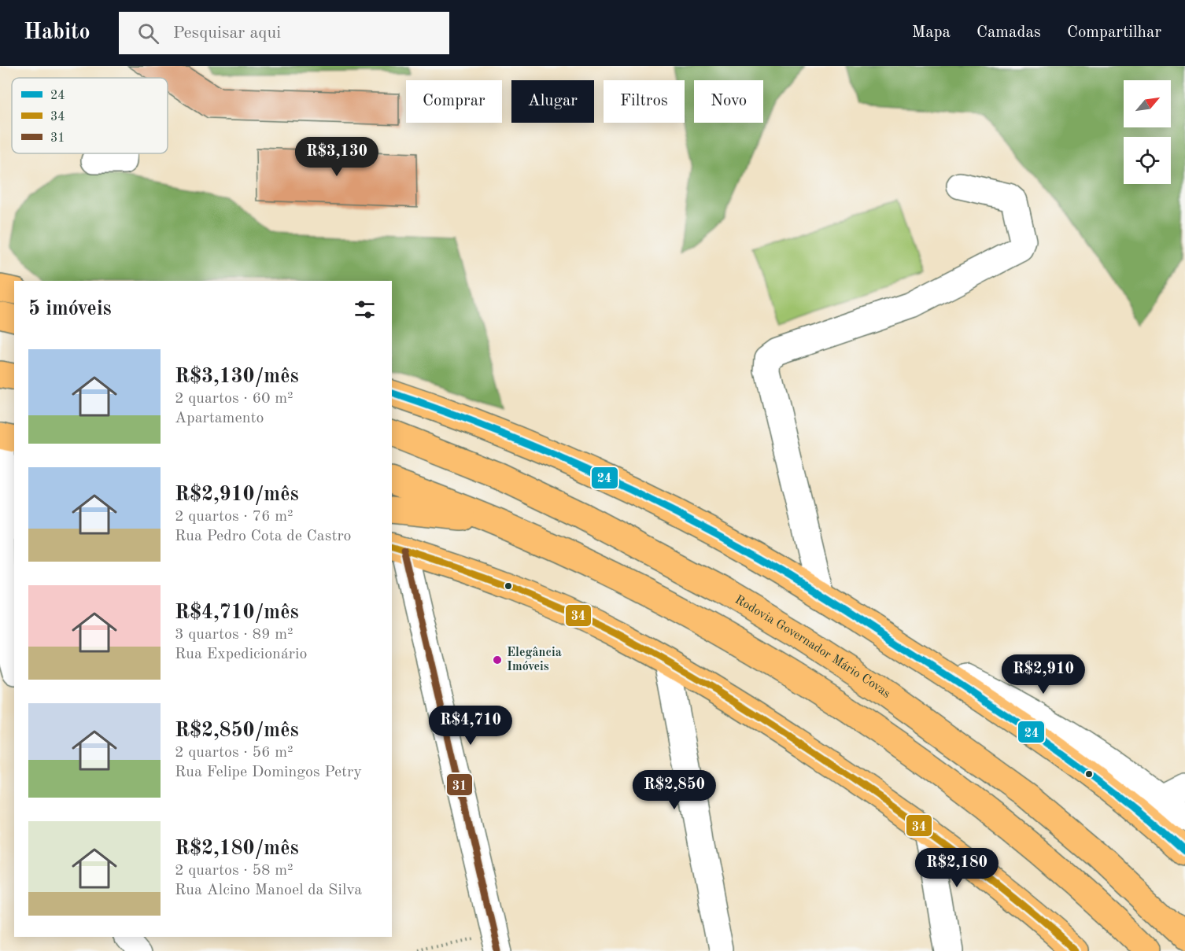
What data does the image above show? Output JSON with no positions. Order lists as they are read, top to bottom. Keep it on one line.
{"streets":{"main road":["Rodovia Governador Mário Covas"]},"places":["Elegância Imóveis"],"lines":["transit line 24","transit line 34","transit line 31"],"legend":["24","34","31"],"north":"top right","page":{"header":"Habito","search":"Pesquisar aqui","nav":["Mapa","Camadas","Compartilhar"],"chip":["Comprar","Alugar","Filtros","Novo"],"price":["R$3,130","R$2,910","R$4,710","R$2,850","R$2,180"],"heading":"5 imóveis","list":[{"name":"R$3,130/mês","note":"2 quartos · 60 m² · Apartamento"},{"name":"R$2,910/mês","note":"2 quartos · 76 m² · Rua Pedro Cota de Castro"},{"name":"R$4,710/mês","note":"3 quartos · 89 m² · Rua Expedicionário"},{"name":"R$2,850/mês","note":"2 quartos · 56 m² · Rua Felipe Domingos Petry"},{"name":"R$2,180/mês","note":"2 quartos · 58 m² · Rua Alcino Manoel da Silva"}]}}
